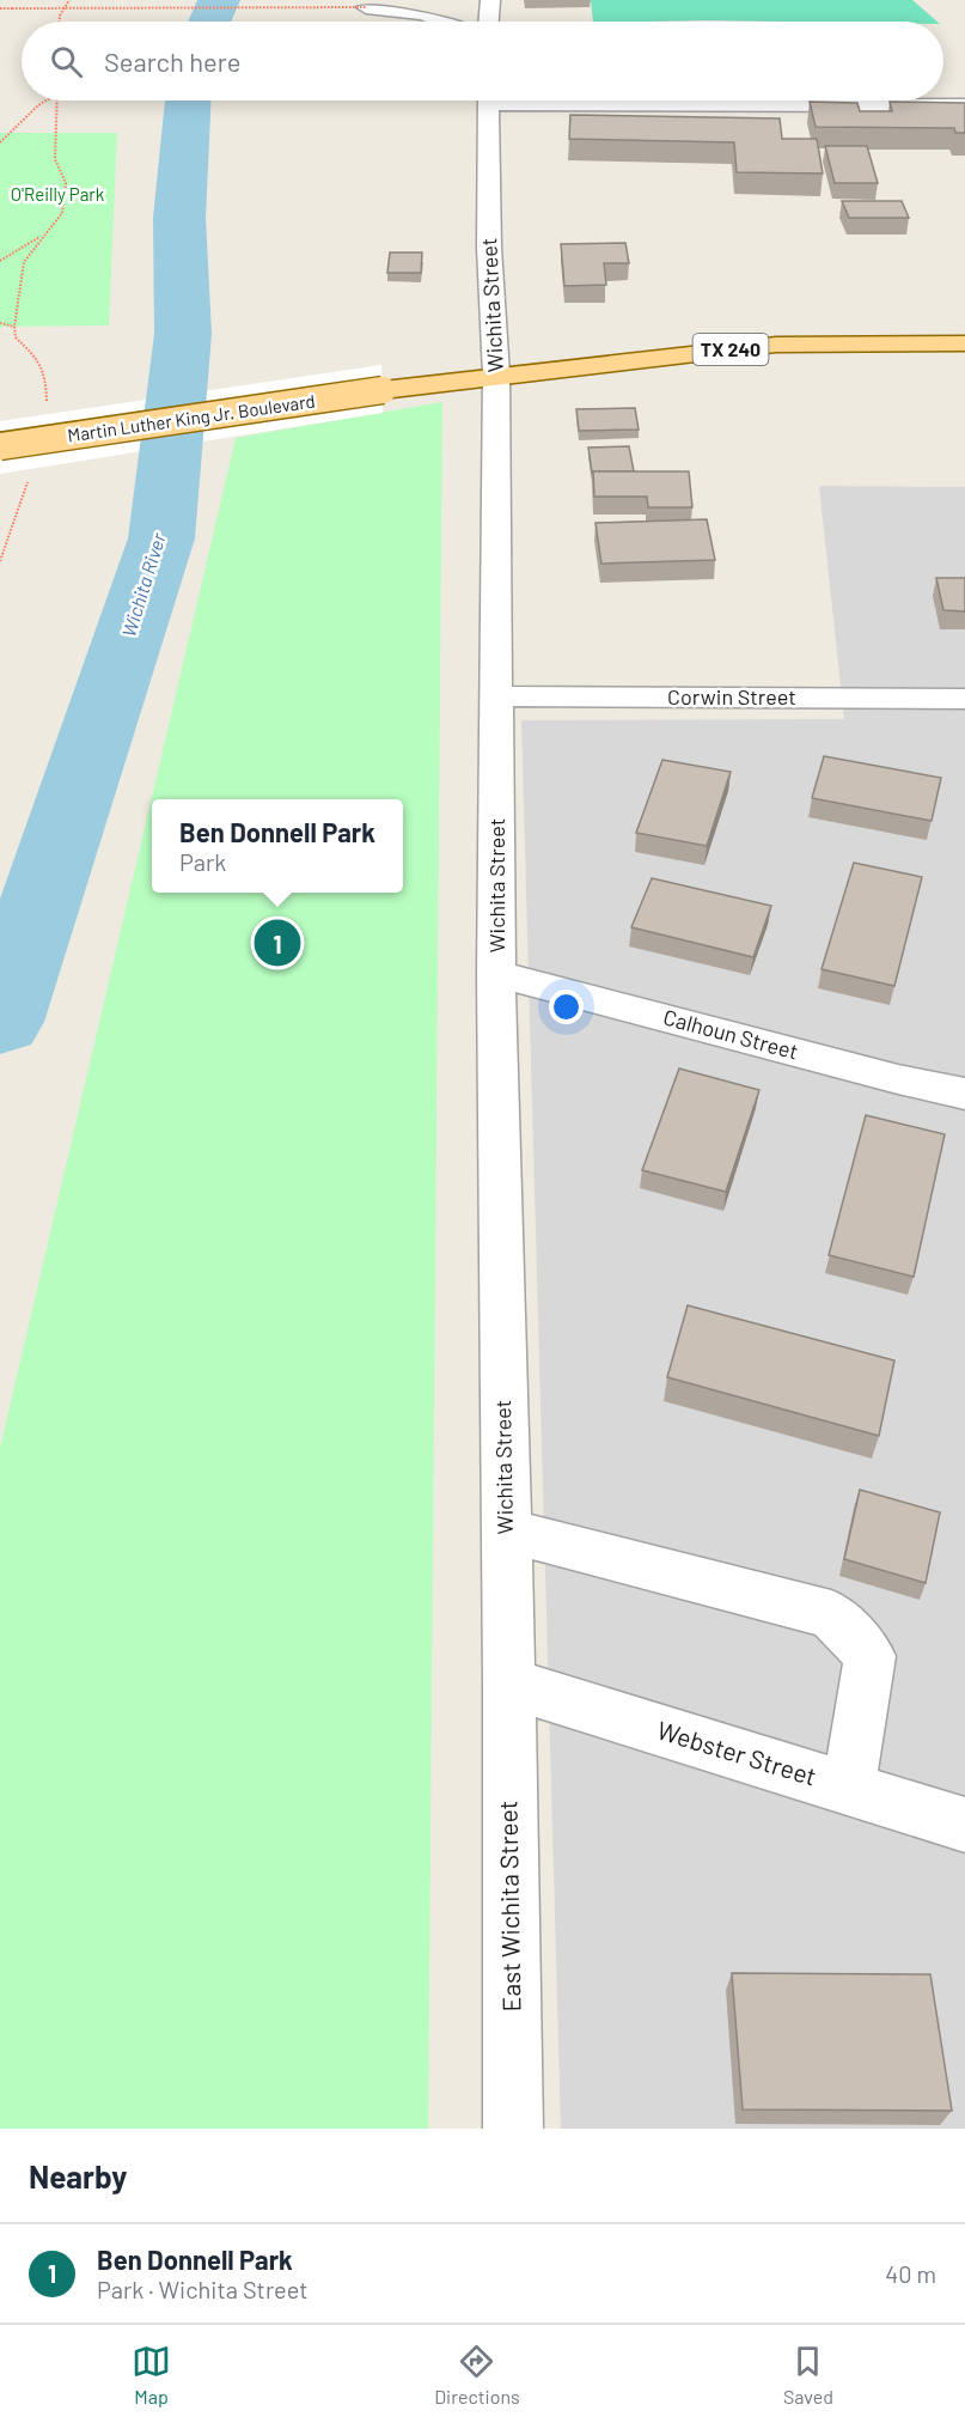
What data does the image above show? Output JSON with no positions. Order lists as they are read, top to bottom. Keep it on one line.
{"streets":{"main road":["TX 240","Martin Luther King Jr. Boulevard"],"street":["Wichita Street","Corwin Street","Calhoun Street","Webster Street","East Wichita Street"]},"crossings":[["Wichita Street","TX 240"],["Wichita Street","Martin Luther King Jr. Boulevard"],["Wichita Street","Corwin Street"],["Wichita Street","Calhoun Street"],["Wichita Street","Webster Street"],["Wichita Street","East Wichita Street"],["TX 240","Martin Luther King Jr. Boulevard"],["Webster Street","East Wichita Street"]],"water":["Wichita River"],"parks":["O'Reilly Park"],"page":{"search":"Search here","popup":["Ben Donnell Park","Park"],"pins":"1","heading":"Nearby","list":[{"mark":"1","name":"Ben Donnell Park","note":"Park · Wichita Street","value":"40 m"}],"nav":["Map","Directions","Saved"]}}
